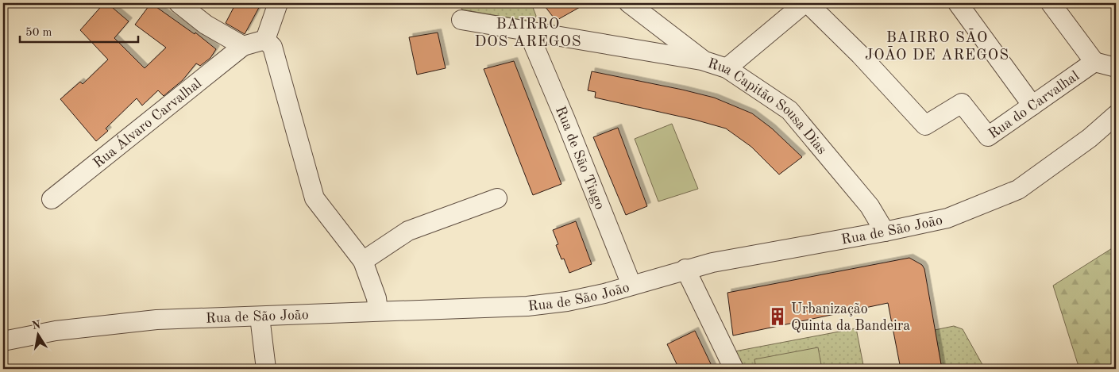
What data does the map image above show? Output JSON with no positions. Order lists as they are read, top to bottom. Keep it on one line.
{"streets":{"street":["Rua do Carvalhal","Rua Capitão Sousa Dias","Rua Álvaro Carvalhal","Rua de São Tiago","Rua de São João"]},"crossings":[["Rua Capitão Sousa Dias","Rua de São João"],["Rua de São Tiago","Rua de São João"]],"districts":["BAIRRO DOS AREGOS","BAIRRO SÃO JOÃO DE AREGOS"],"places":{"building":["Urbanização Quinta da Bandeira"]},"scale_bar":"50 m","north":"top"}
